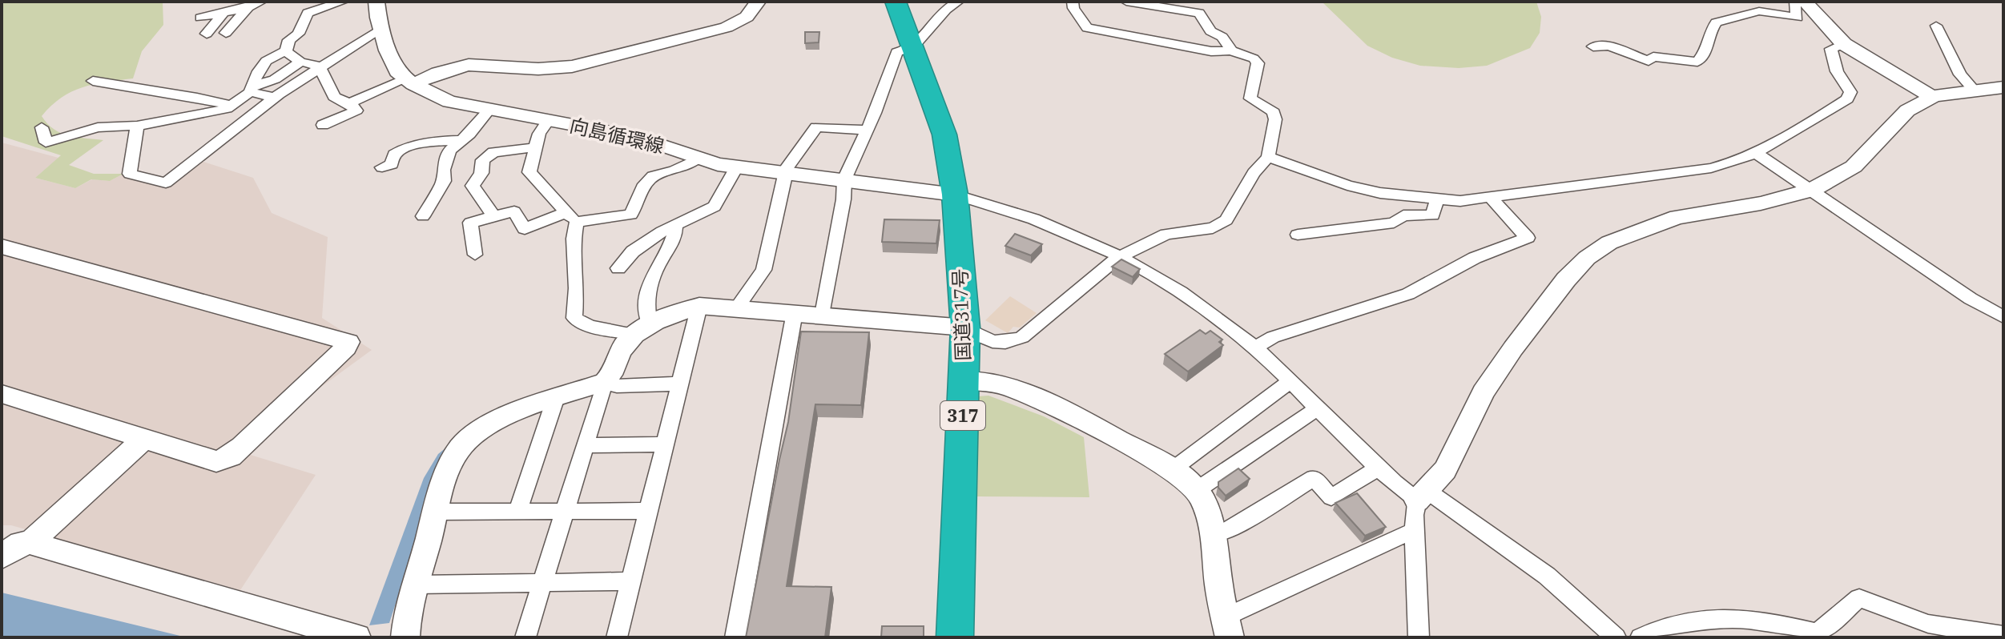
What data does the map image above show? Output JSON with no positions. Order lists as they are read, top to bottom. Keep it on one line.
{"streets":{"highway":["国道317号","317"],"street":["向島循環線"]},"crossings":[["向島循環線","国道317号"]]}
